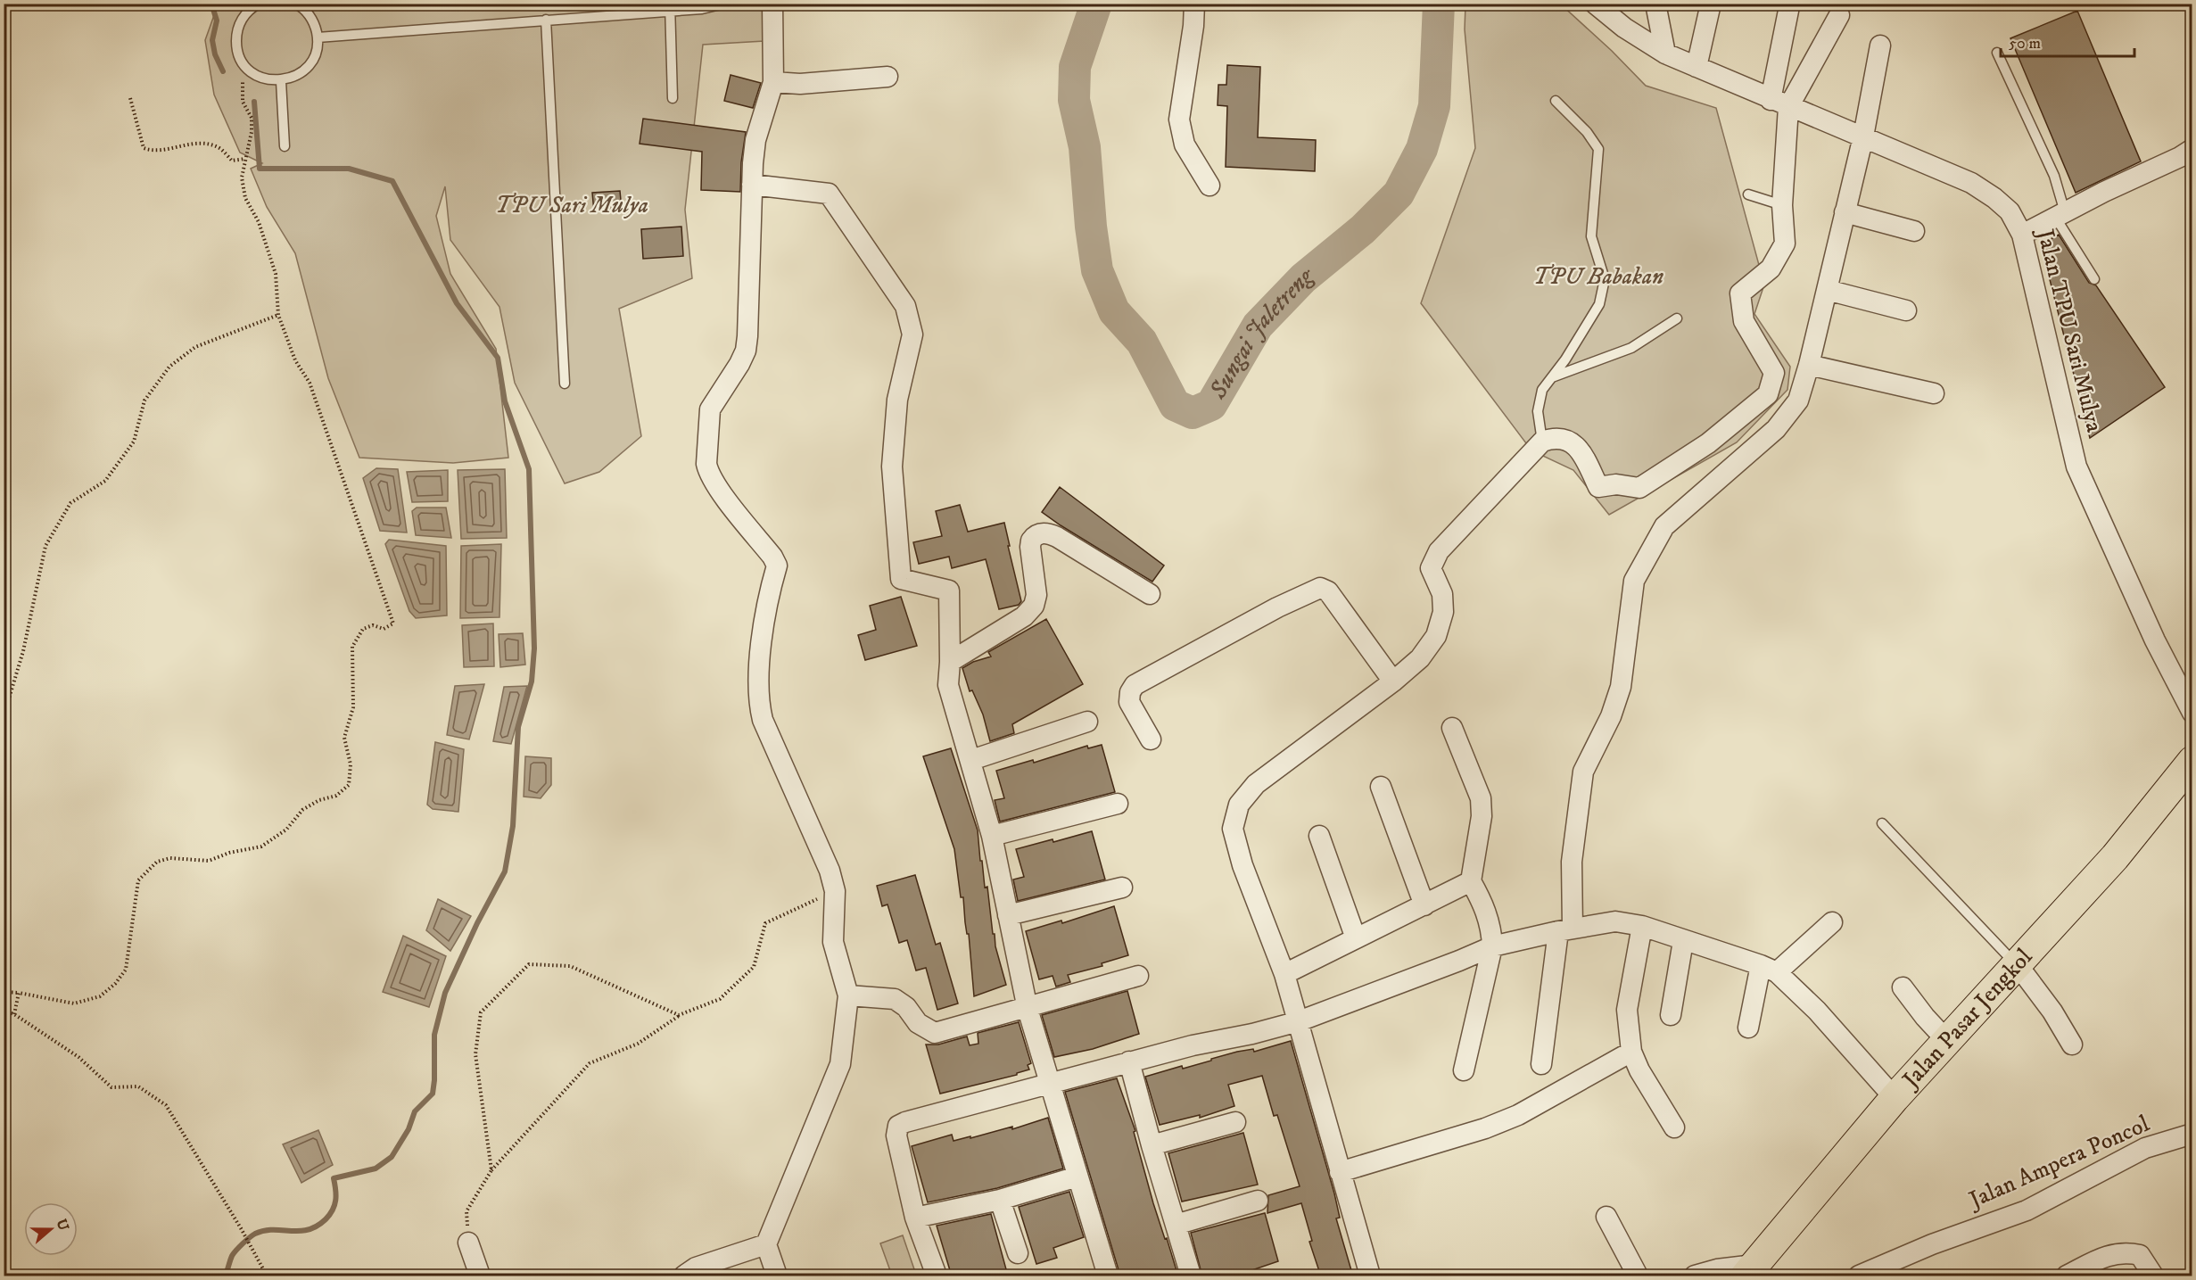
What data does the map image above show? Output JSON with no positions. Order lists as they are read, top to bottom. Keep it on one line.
{"streets":{"main road":["Jalan Pasar Jengkol"],"street":["Jalan TPU Sari Mulya","Jalan Ampera Poncol"]},"water":["Sungai Jaletreng"],"parks":["TPU Sari Mulya","TPU Babakan"],"scale_bar":"50 m","north":"right"}
